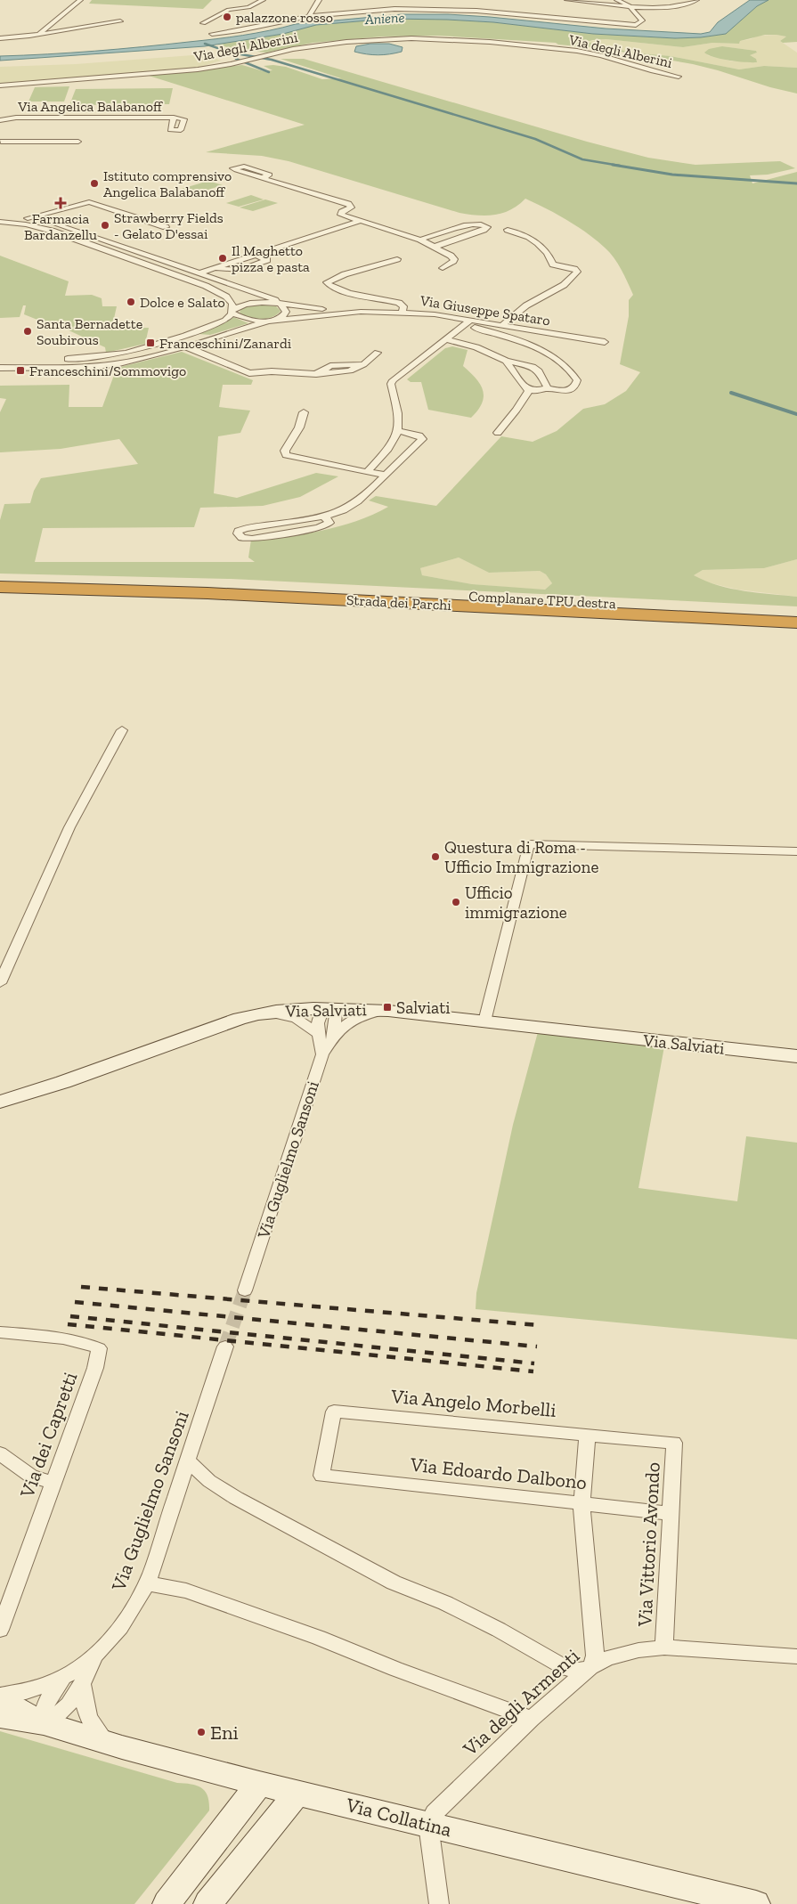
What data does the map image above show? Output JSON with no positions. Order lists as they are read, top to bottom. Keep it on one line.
{"streets":{"highway":["Complanare TPU destra","Strada dei Parchi"],"street":["Via degli Alberini","Via Angelica Balabanoff","Via Giuseppe Spataro","Via Salviati","Via Guglielmo Sansoni","Via Angelo Morbelli","Via dei Capretti","Via Edoardo Dalbono","Via Vittorio Avondo","Via degli Armenti","Via Collatina"]},"crossings":[["Complanare TPU destra","Strada dei Parchi"],["Via Angelo Morbelli","Via Edoardo Dalbono"],["Via Angelo Morbelli","Via Vittorio Avondo"],["Via Edoardo Dalbono","Via Vittorio Avondo"],["Via Vittorio Avondo","Via degli Armenti"],["Via degli Armenti","Via Collatina"]],"water":["Aniene"],"places":{"other":["palazzone rosso","Istituto comprensivo Angelica Balabanoff","Strawberry Fields - Gelato D'essai","Il Maghetto pizza e pasta","Dolce e Salato","Santa Bernadette Soubirous","Questura di Roma - Ufficio Immigrazione","Ufficio immigrazione","Eni"],"health":["Farmacia Bardanzellu"],"transit":["Franceschini/Zanardi","Franceschini/Sommovigo","Salviati"]}}
